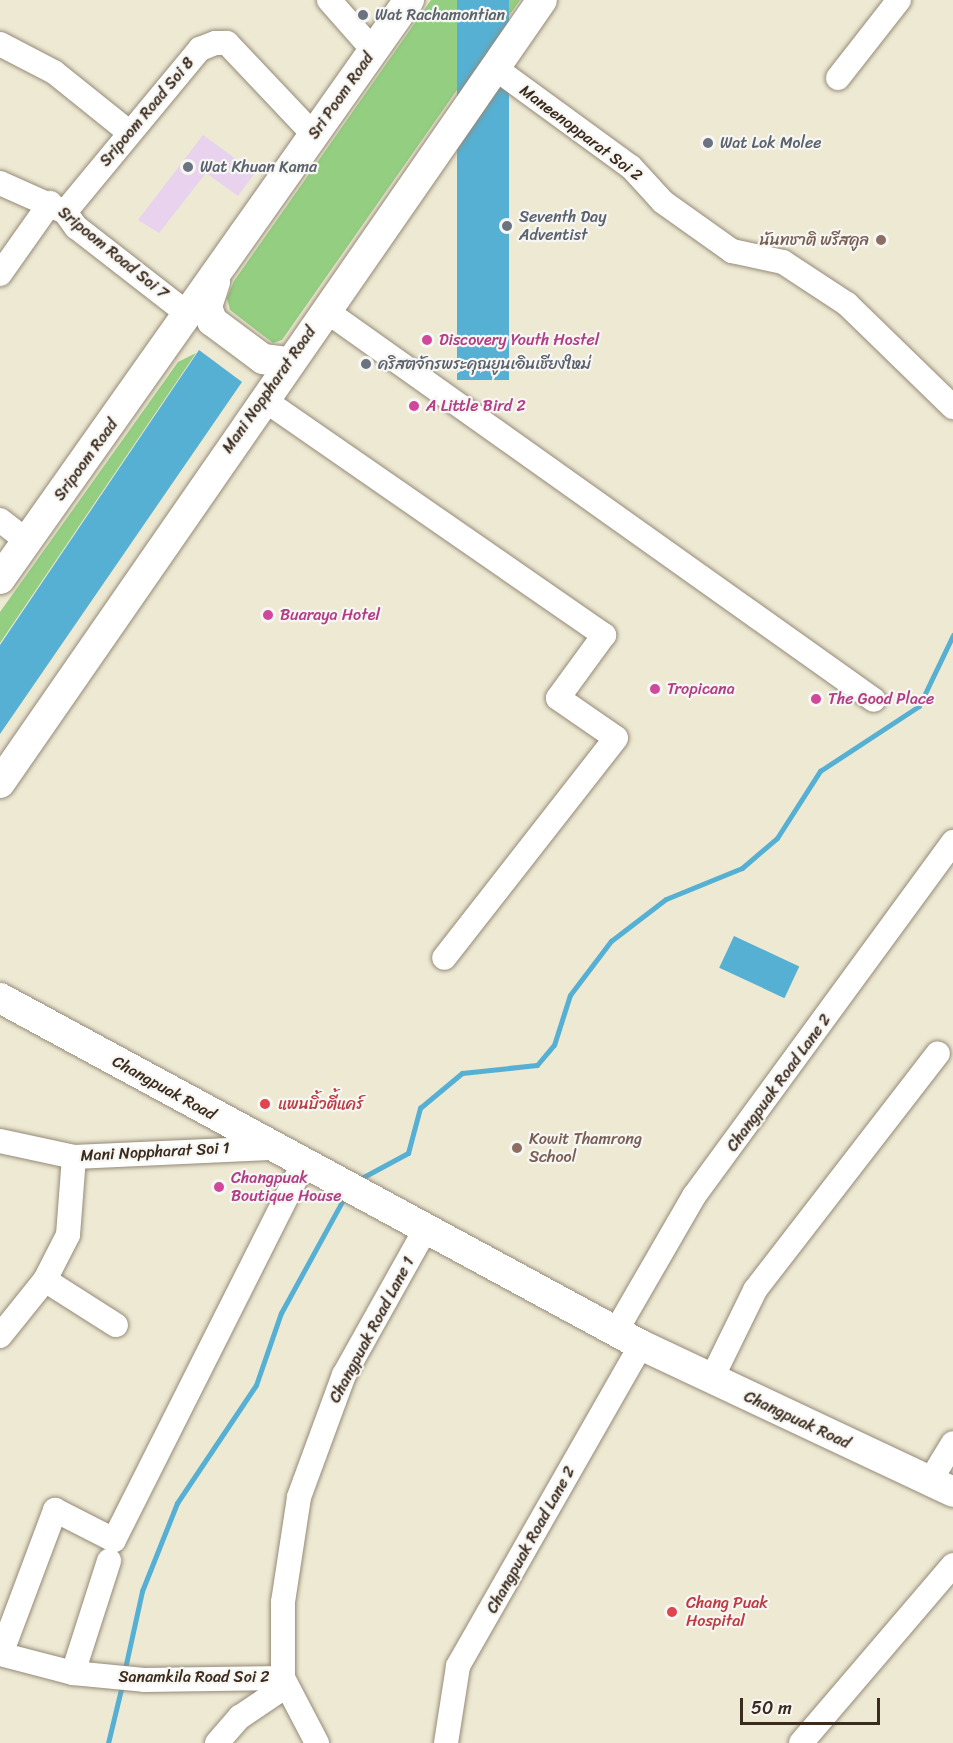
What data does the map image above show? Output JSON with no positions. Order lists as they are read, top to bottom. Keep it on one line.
{"streets":{"main road":["Sri Poom Road","Mani Noppharat Road","Sripoom Road","Changpuak Road"],"street":["Sripoom Road Soi 8","Maneenopparat Soi 2","Sripoom Road Soi 7","Changpuak Road Lane 2","Mani Noppharat Soi 1","Changpuak Road Lane 1","Sanamkila Road Soi 2"]},"crossings":[["Sri Poom Road","Sripoom Road Soi 8"],["Sri Poom Road","Sripoom Road Soi 7"],["Sri Poom Road","Sripoom Road"],["Sripoom Road Soi 8","Sripoom Road Soi 7"],["Maneenopparat Soi 2","Mani Noppharat Road"],["Changpuak Road Lane 2","Changpuak Road"],["Changpuak Road","Mani Noppharat Soi 1"],["Changpuak Road","Changpuak Road Lane 1"],["Changpuak Road Lane 1","Sanamkila Road Soi 2"]],"places":["Wat Rachamontian","Wat Lok Molee","Wat Khuan Kama","Seventh Day Adventist","นันทชาติ พรีสคูล","Discovery Youth Hostel","คริสตจักรพระคุณยูนเอินเชียงใหม่","A Little Bird 2","Buaraya Hotel","Tropicana","The Good Place","แพนบิ้วตี้แคร์","Kowit Thamrong School","Changpuak Boutique House","Chang Puak Hospital"],"scale_bar":"50 m"}
